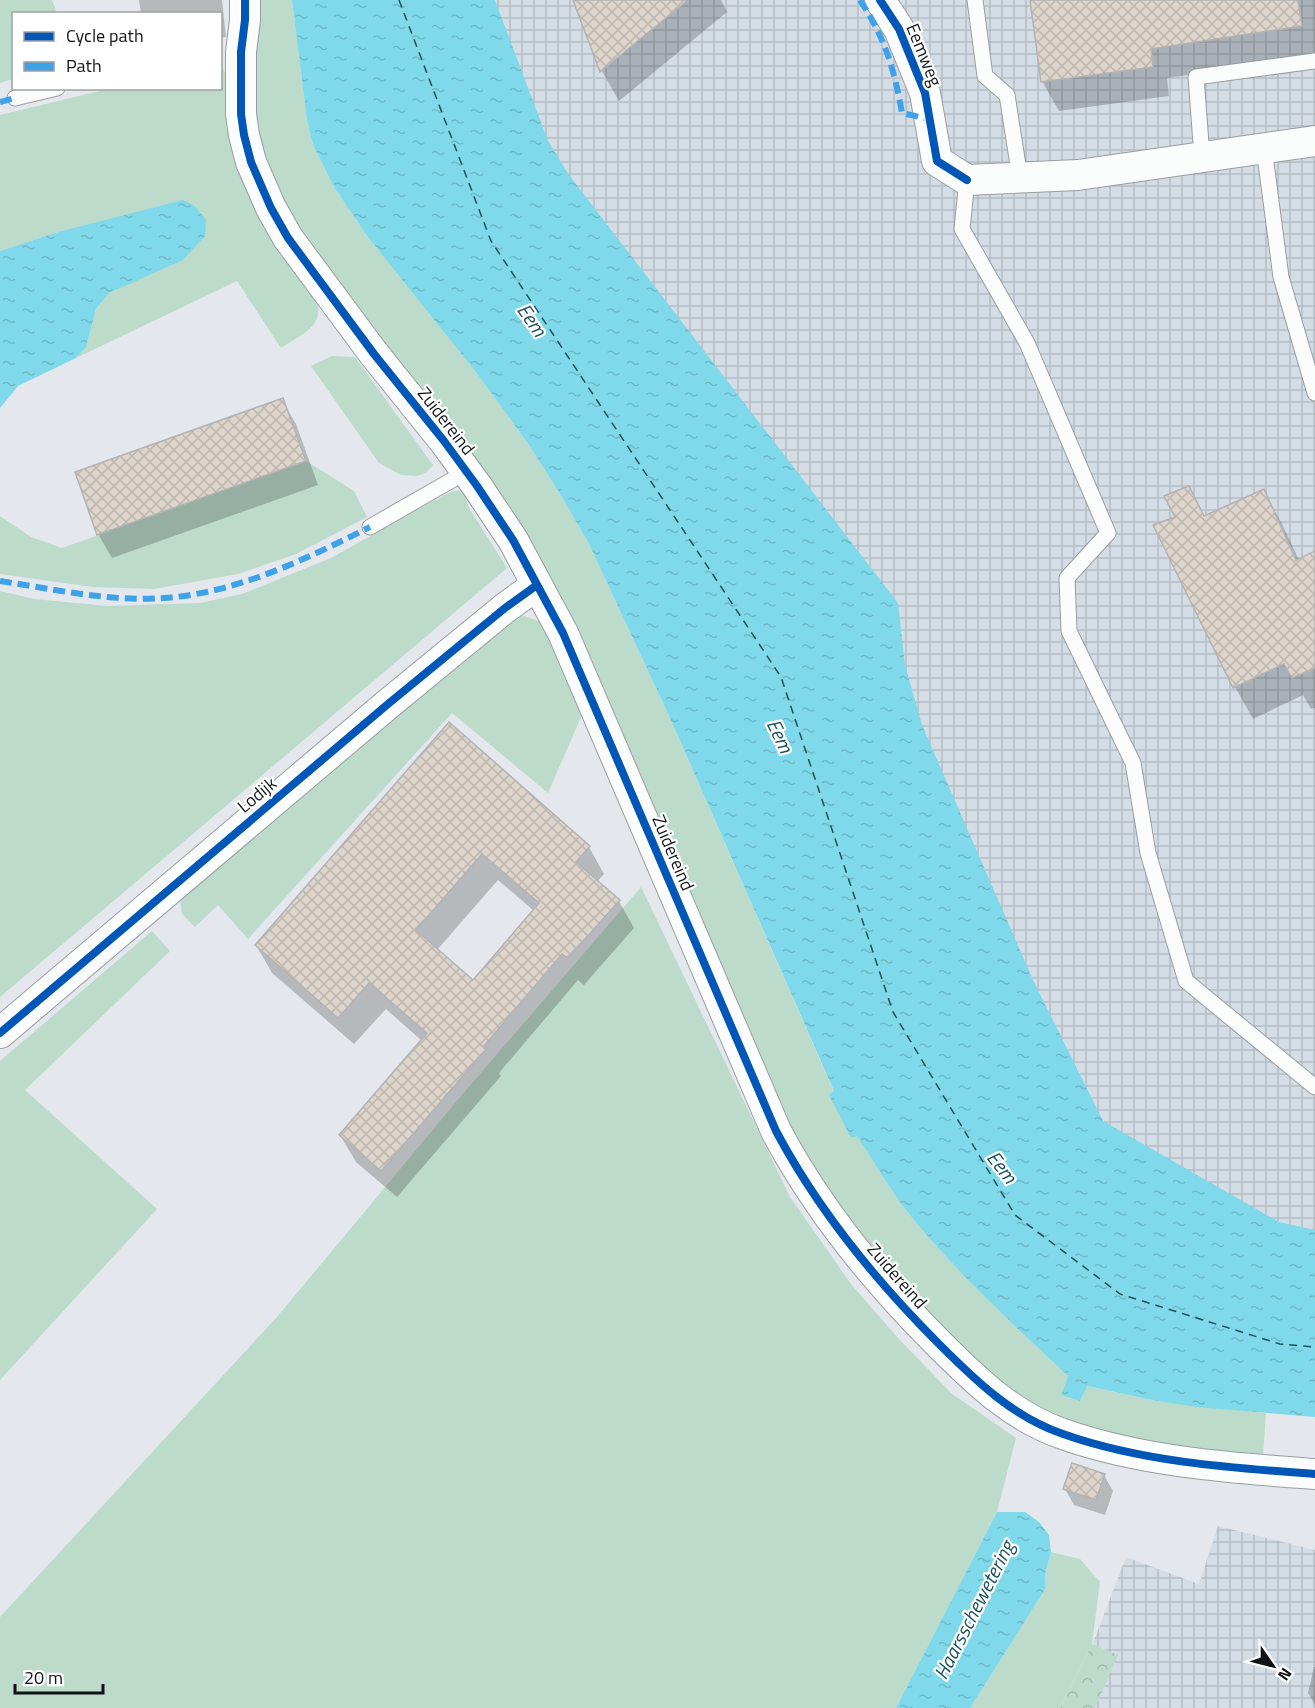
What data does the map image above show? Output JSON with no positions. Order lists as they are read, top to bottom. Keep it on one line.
{"streets":{"street":["Eemweg","Zuidereind","Lodijk"]},"crossings":[["Zuidereind","Lodijk"]],"water":["Eem","Haarsschewetering"],"legend":["Cycle path","Path"],"scale_bar":"20 m","north":"bottom right"}
